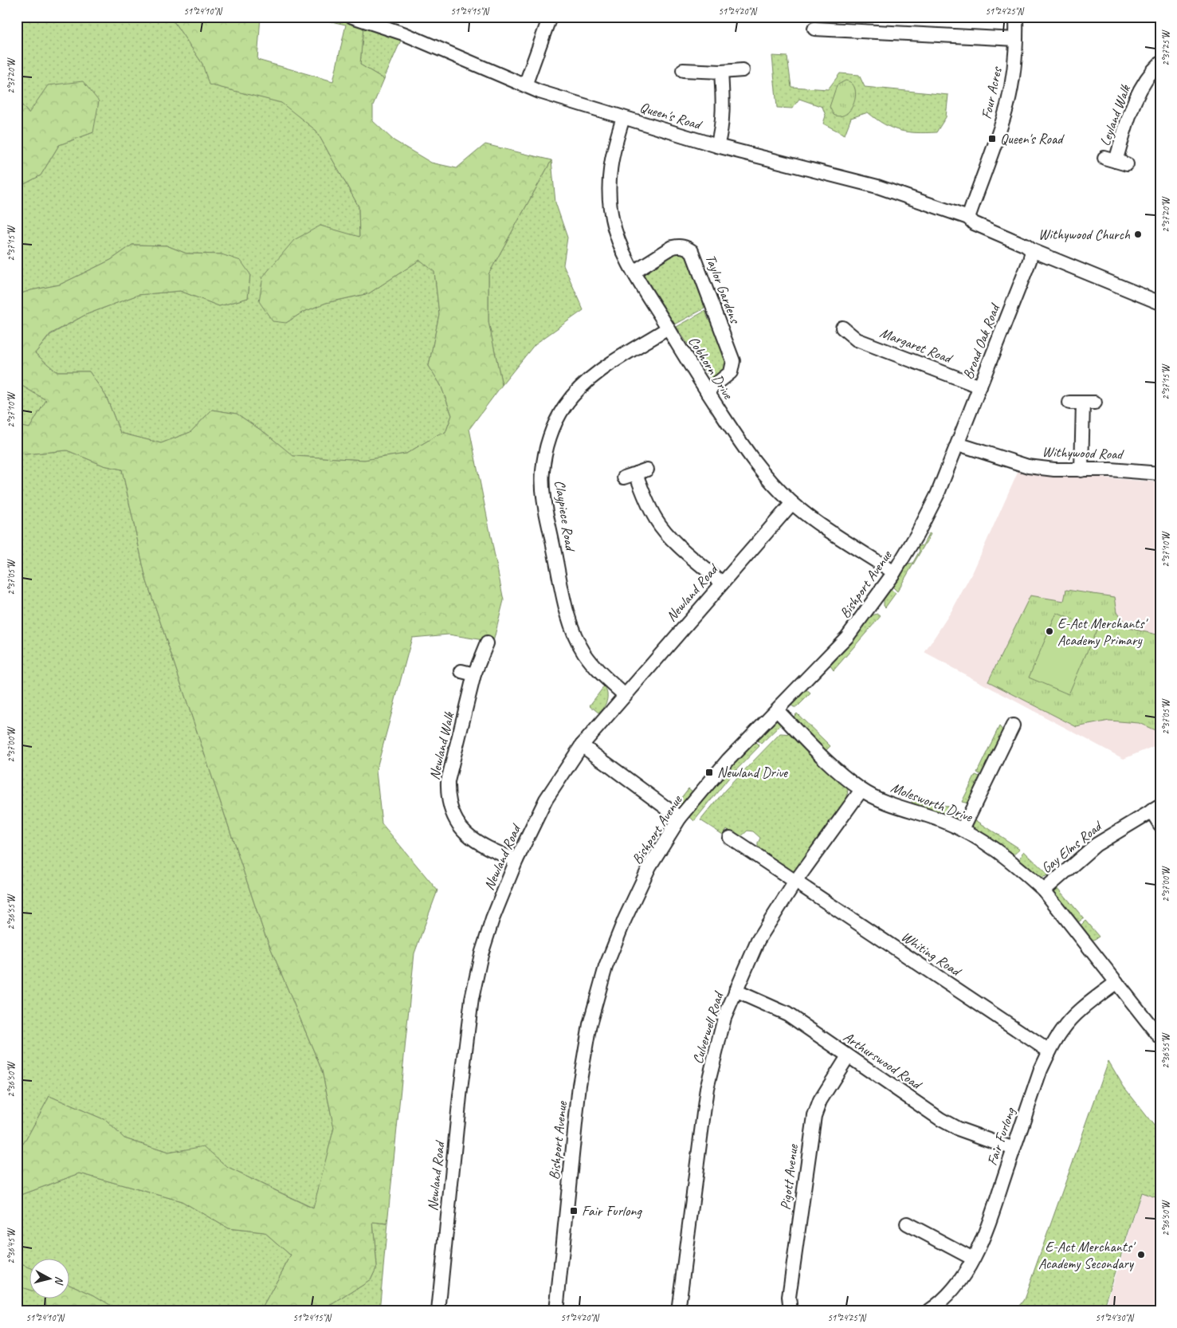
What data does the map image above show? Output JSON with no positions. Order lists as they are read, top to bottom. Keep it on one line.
{"streets":{"street":["Four Acres","Queen's Road","Leyland Walk","Taylor Gardens","Broad Oak Road","Margaret Road","Cobhorn Drive","Withywood Road","Claypiece Road","Bishport Avenue","Newland Road","Newland Walk","Molesworth Drive","Gay Elms Road","Whiting Road","Culverwell Road","Arthurswood Road","Fair Furlong","Pigott Avenue"]},"crossings":[["Four Acres","Queen's Road"],["Queen's Road","Broad Oak Road"],["Queen's Road","Cobhorn Drive"],["Taylor Gardens","Cobhorn Drive"],["Broad Oak Road","Margaret Road"],["Broad Oak Road","Withywood Road"],["Broad Oak Road","Bishport Avenue"],["Cobhorn Drive","Claypiece Road"],["Cobhorn Drive","Bishport Avenue"],["Cobhorn Drive","Newland Road"],["Withywood Road","Bishport Avenue"],["Claypiece Road","Newland Road"],["Bishport Avenue","Molesworth Drive"],["Newland Road","Newland Walk"],["Molesworth Drive","Gay Elms Road"],["Molesworth Drive","Culverwell Road"],["Molesworth Drive","Fair Furlong"],["Whiting Road","Culverwell Road"],["Whiting Road","Fair Furlong"],["Culverwell Road","Arthurswood Road"],["Arthurswood Road","Fair Furlong"],["Arthurswood Road","Pigott Avenue"]],"places":{"transit":["Queen's Road","Newland Drive","Fair Furlong"],"other":["Withywood Church","E-Act Merchants' Academy Primary","E-Act Merchants' Academy Secondary"]},"north":"right","coordinates":["51°24'10\"N","51°24'15\"N","51°24'20\"N","51°24'25\"N","2°37'25\"W","2°37'20\"W","2°37'15\"W","2°37'10\"W","2°37'05\"W","2°37'00\"W","2°36'55\"W","2°36'50\"W","2°36'45\"W","51°24'30\"N"]}
